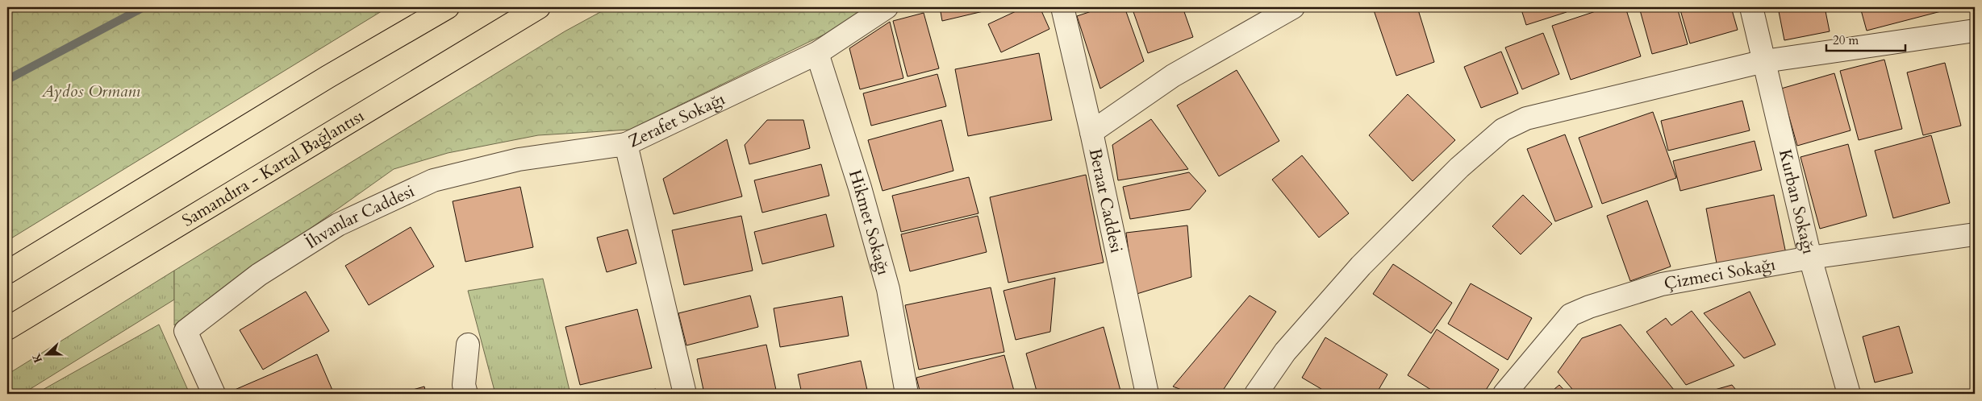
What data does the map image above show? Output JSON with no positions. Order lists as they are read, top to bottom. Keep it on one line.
{"streets":{"highway":["Samandıra - Kartal Bağlantısı"],"street":["Zerafet Sokağı","Beraat Caddesi","Kurban Sokağı","İhvanlar Caddesi","Hikmet Sokağı","Çizmeci Sokağı"]},"crossings":[["Zerafet Sokağı","İhvanlar Caddesi"],["Zerafet Sokağı","Hikmet Sokağı"],["Kurban Sokağı","Çizmeci Sokağı"]],"parks":["Aydos Ormanı"],"scale_bar":"20 m","north":"left"}
